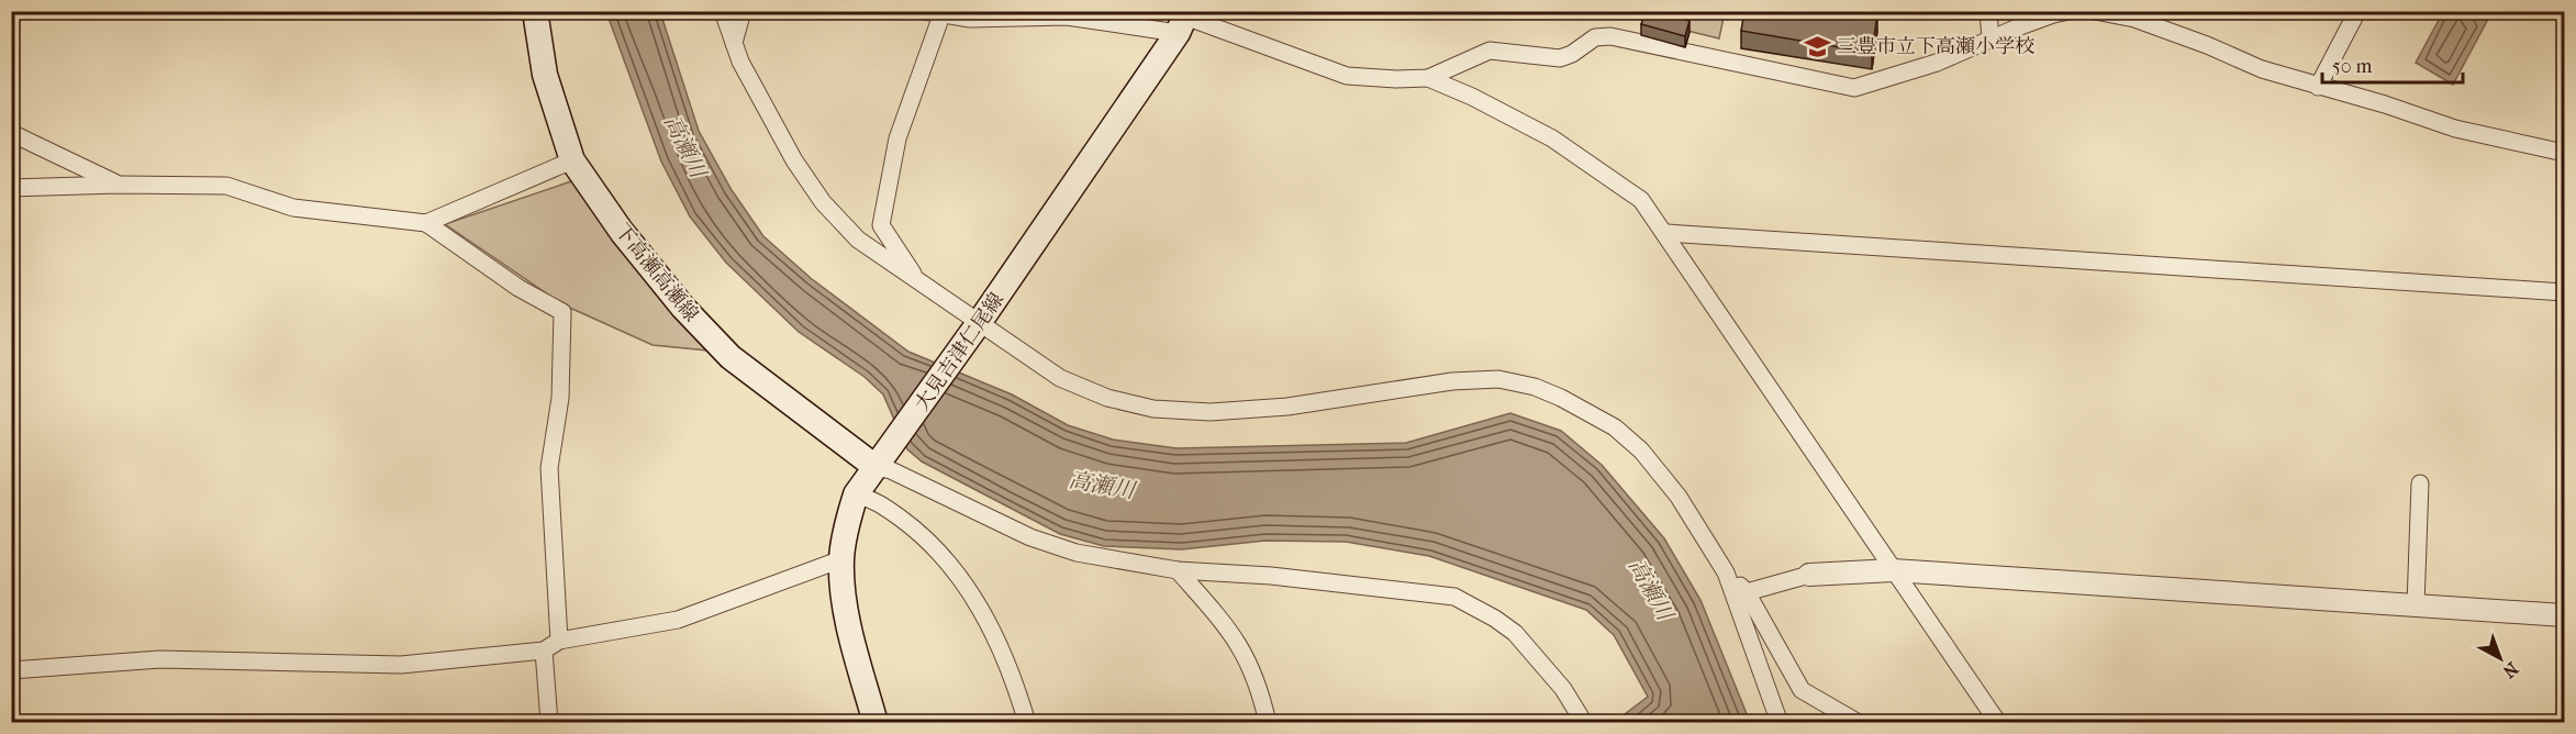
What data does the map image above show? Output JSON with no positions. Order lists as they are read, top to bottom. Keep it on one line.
{"streets":{"main road":["下高瀬高瀬線","大見吉津仁尾線"]},"crossings":[["下高瀬高瀬線","大見吉津仁尾線"]],"water":["高瀬川"],"places":{"school or university":["三豊市立下高瀬小学校"]},"scale_bar":"50 m","north":"bottom right"}
